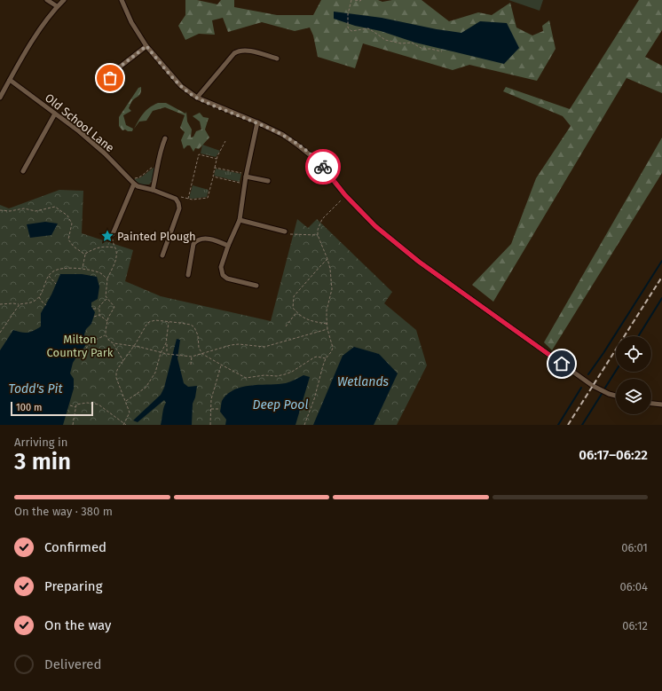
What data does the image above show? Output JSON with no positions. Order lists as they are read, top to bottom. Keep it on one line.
{"streets":{"street":["Old School Lane"]},"water":["Wetlands","Todd's Pit","Deep Pool"],"parks":["Milton Country Park"],"places":{"place":["Painted Plough"]},"scale_bar":"100 m","page":{"scale":"100 m","heading":["3 min","Arriving in","06:17–06:22"],"bar":"On the way · 380 m","list":[["Confirmed","06:01"],["Preparing","06:04"],["On the way","06:12"],"Delivered"]}}
